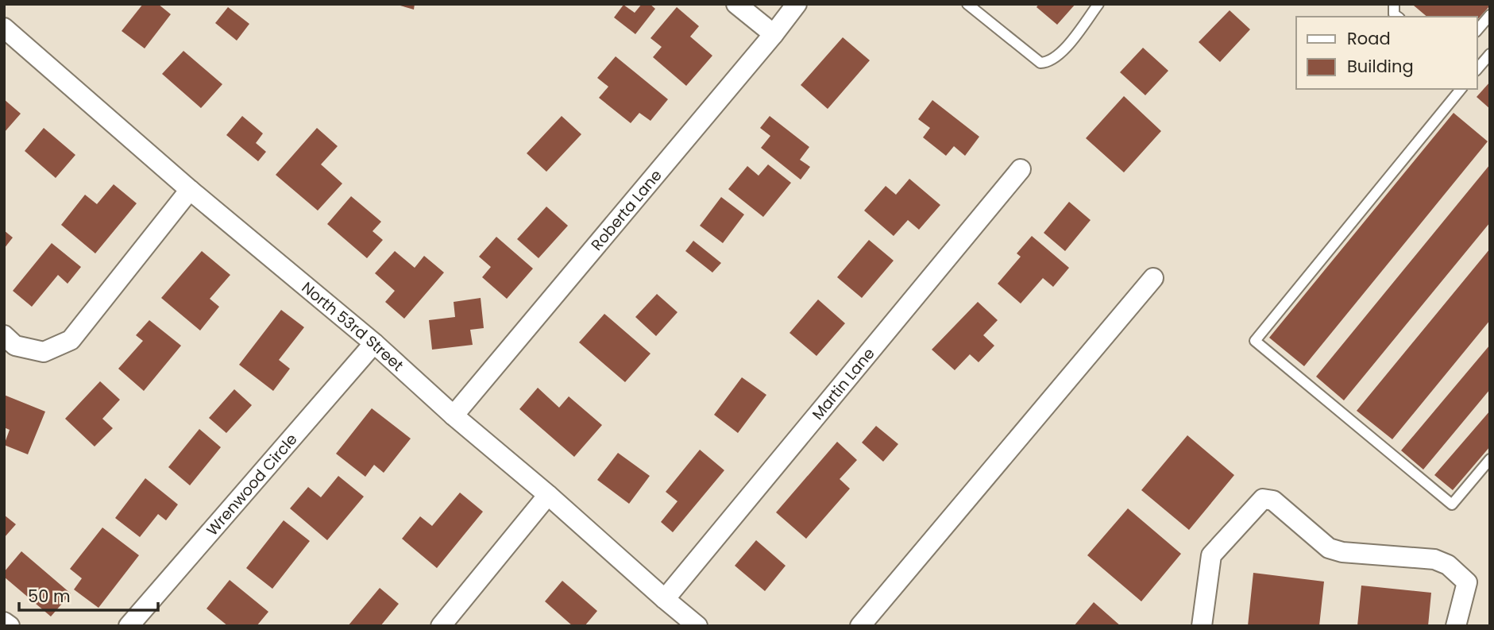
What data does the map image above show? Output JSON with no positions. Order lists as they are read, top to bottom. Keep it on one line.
{"streets":{"street":["Roberta Lane","North 53rd Street","Martin Lane","Wrenwood Circle"]},"crossings":[["Roberta Lane","North 53rd Street"],["North 53rd Street","Martin Lane"],["North 53rd Street","Wrenwood Circle"]],"legend":["Road","Building"],"scale_bar":"50 m"}
